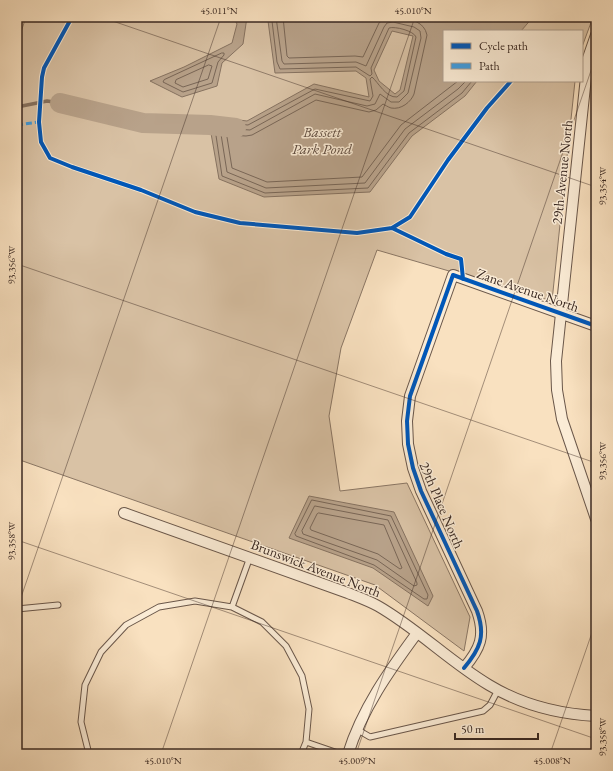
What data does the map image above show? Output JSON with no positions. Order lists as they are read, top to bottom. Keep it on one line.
{"streets":{"street":["29th Avenue North","Zane Avenue North","29th Place North","Brunswick Avenue North"]},"crossings":[["29th Avenue North","Zane Avenue North"],["Zane Avenue North","29th Place North"],["29th Place North","Brunswick Avenue North"]],"water":["Bassett Park Pond"],"legend":["Cycle path","Path"],"scale_bar":"50 m","coordinates":["45.011°N","45.010°N","93.354°W","93.356°W","93.358°W","45.009°N","45.008°N"]}
